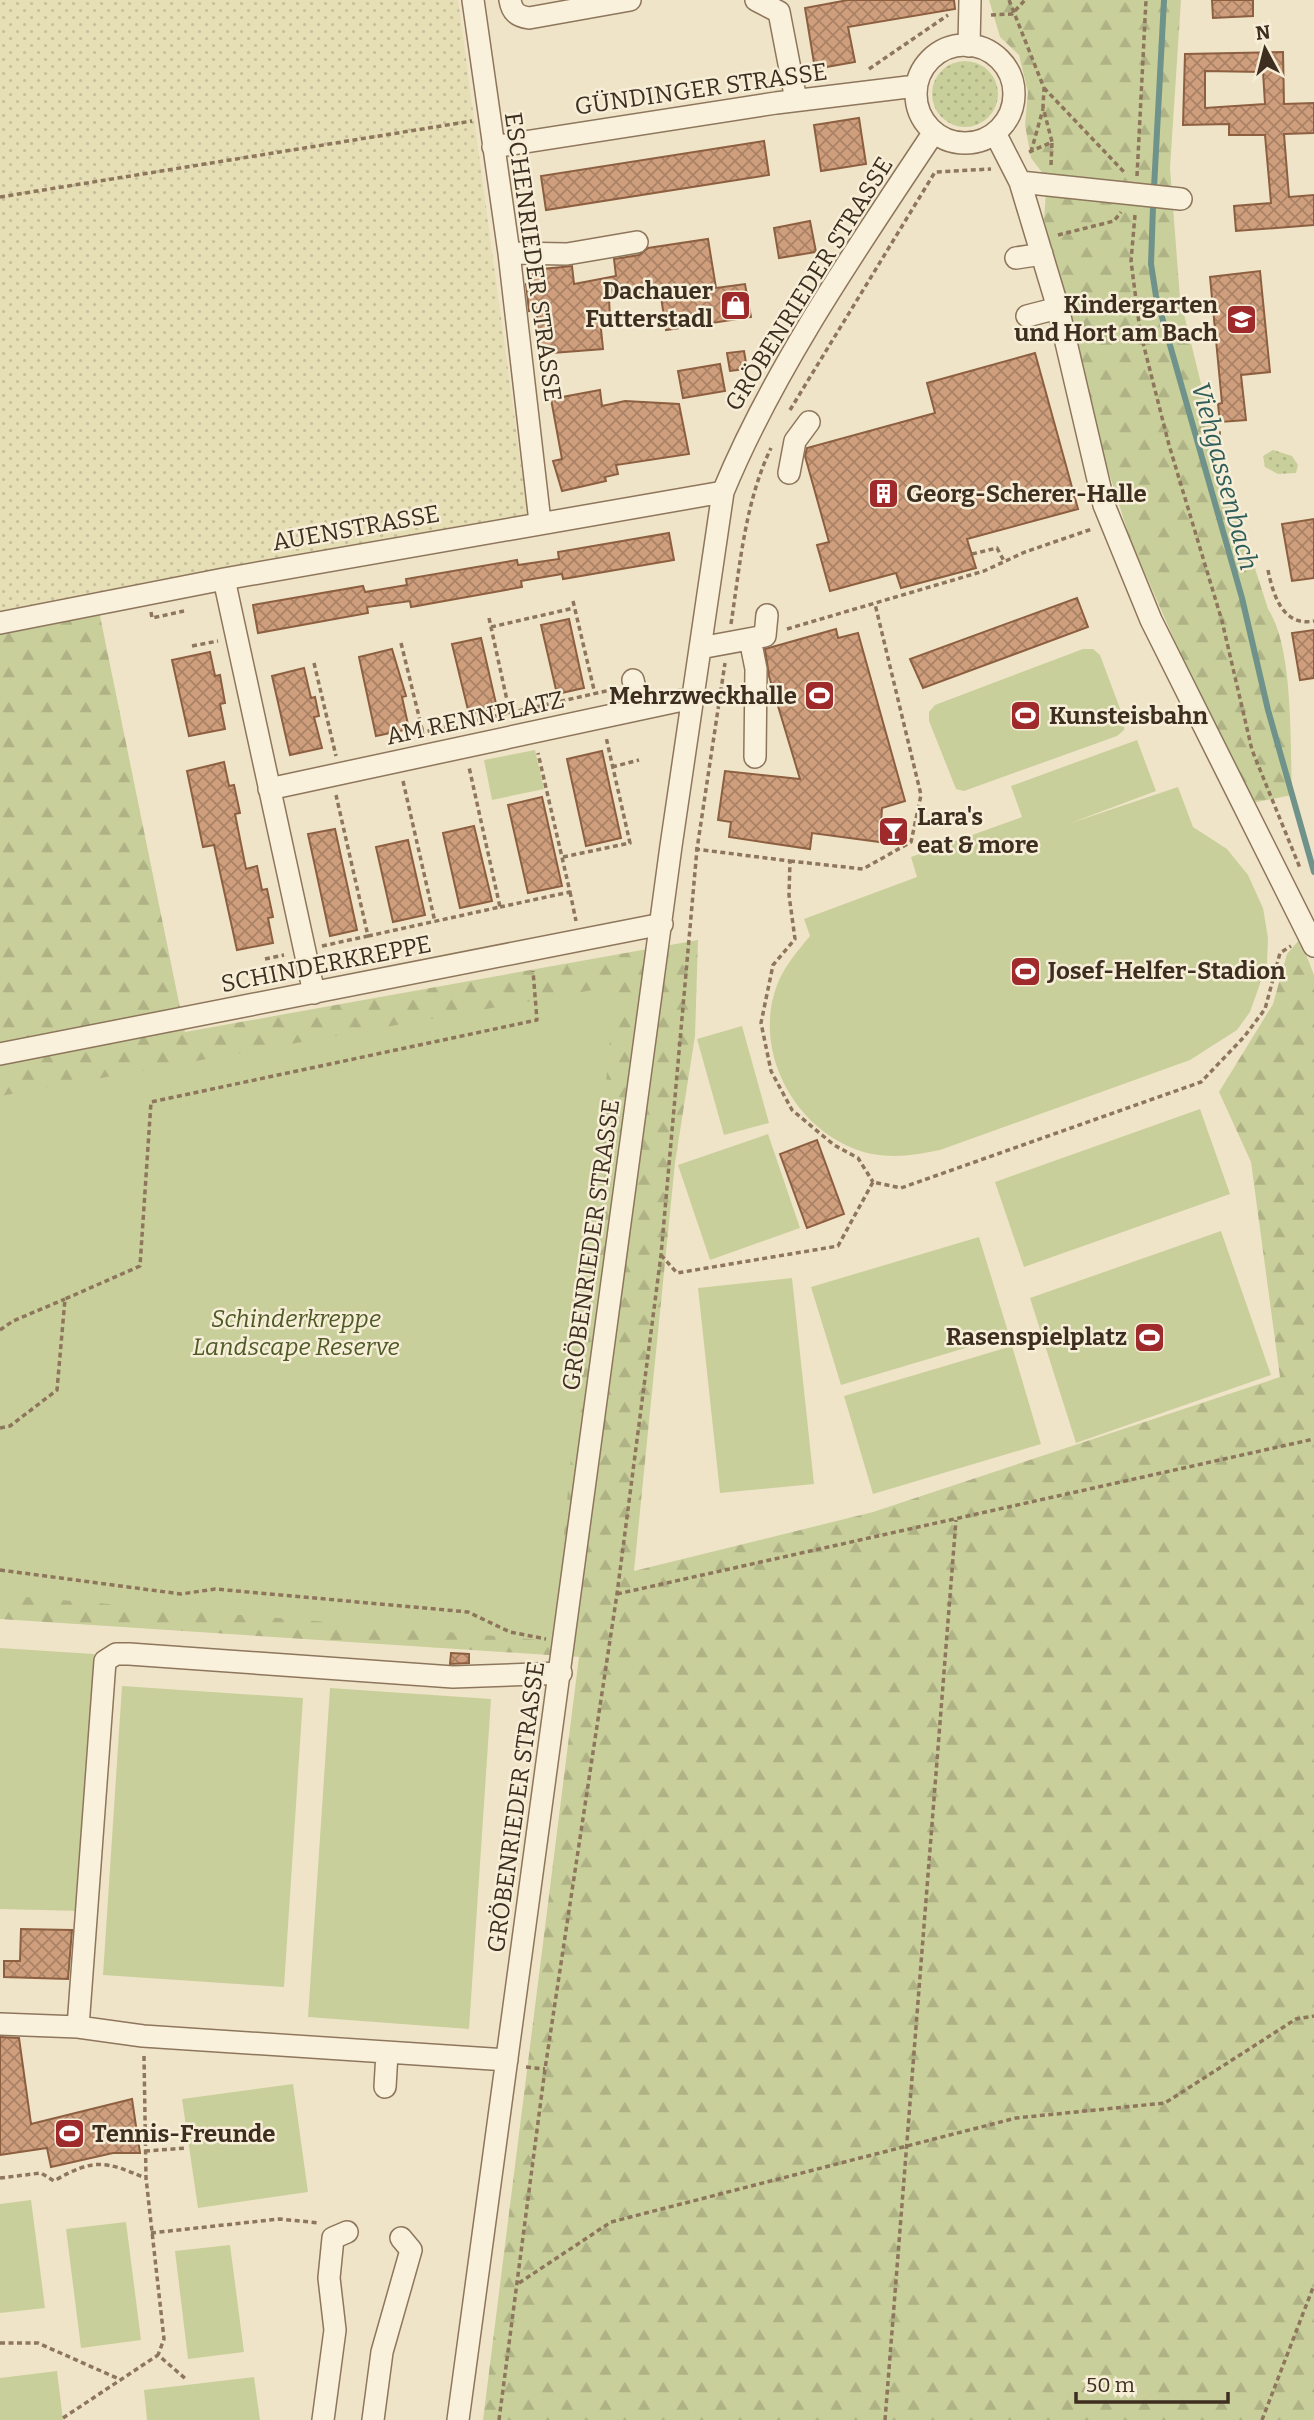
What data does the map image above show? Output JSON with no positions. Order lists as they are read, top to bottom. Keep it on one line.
{"streets":{"street":["GÜNDINGER STRASSE","ESCHENRIEDER STRASSE","GRÖBENRIEDER STRASSE","AUENSTRASSE","AM RENNPLATZ","SCHINDERKREPPE"]},"crossings":[["GÜNDINGER STRASSE","ESCHENRIEDER STRASSE"],["GÜNDINGER STRASSE","GRÖBENRIEDER STRASSE"],["ESCHENRIEDER STRASSE","AUENSTRASSE"],["GRÖBENRIEDER STRASSE","AUENSTRASSE"],["GRÖBENRIEDER STRASSE","AM RENNPLATZ"],["GRÖBENRIEDER STRASSE","SCHINDERKREPPE"]],"water":["Viehgassenbach"],"parks":["Schinderkreppe Landscape Reserve"],"places":{"shop":["Dachauer Futterstadl"],"school or university":["Kindergarten und Hort am Bach"],"building":["Georg-Scherer-Halle"],"sports":["Mehrzweckhalle","Kunsteisbahn","Josef-Helfer-Stadion","Rasenspielplatz","Tennis-Freunde"],"bar":["Lara's eat & more"]},"scale_bar":"50 m","north":"top"}
